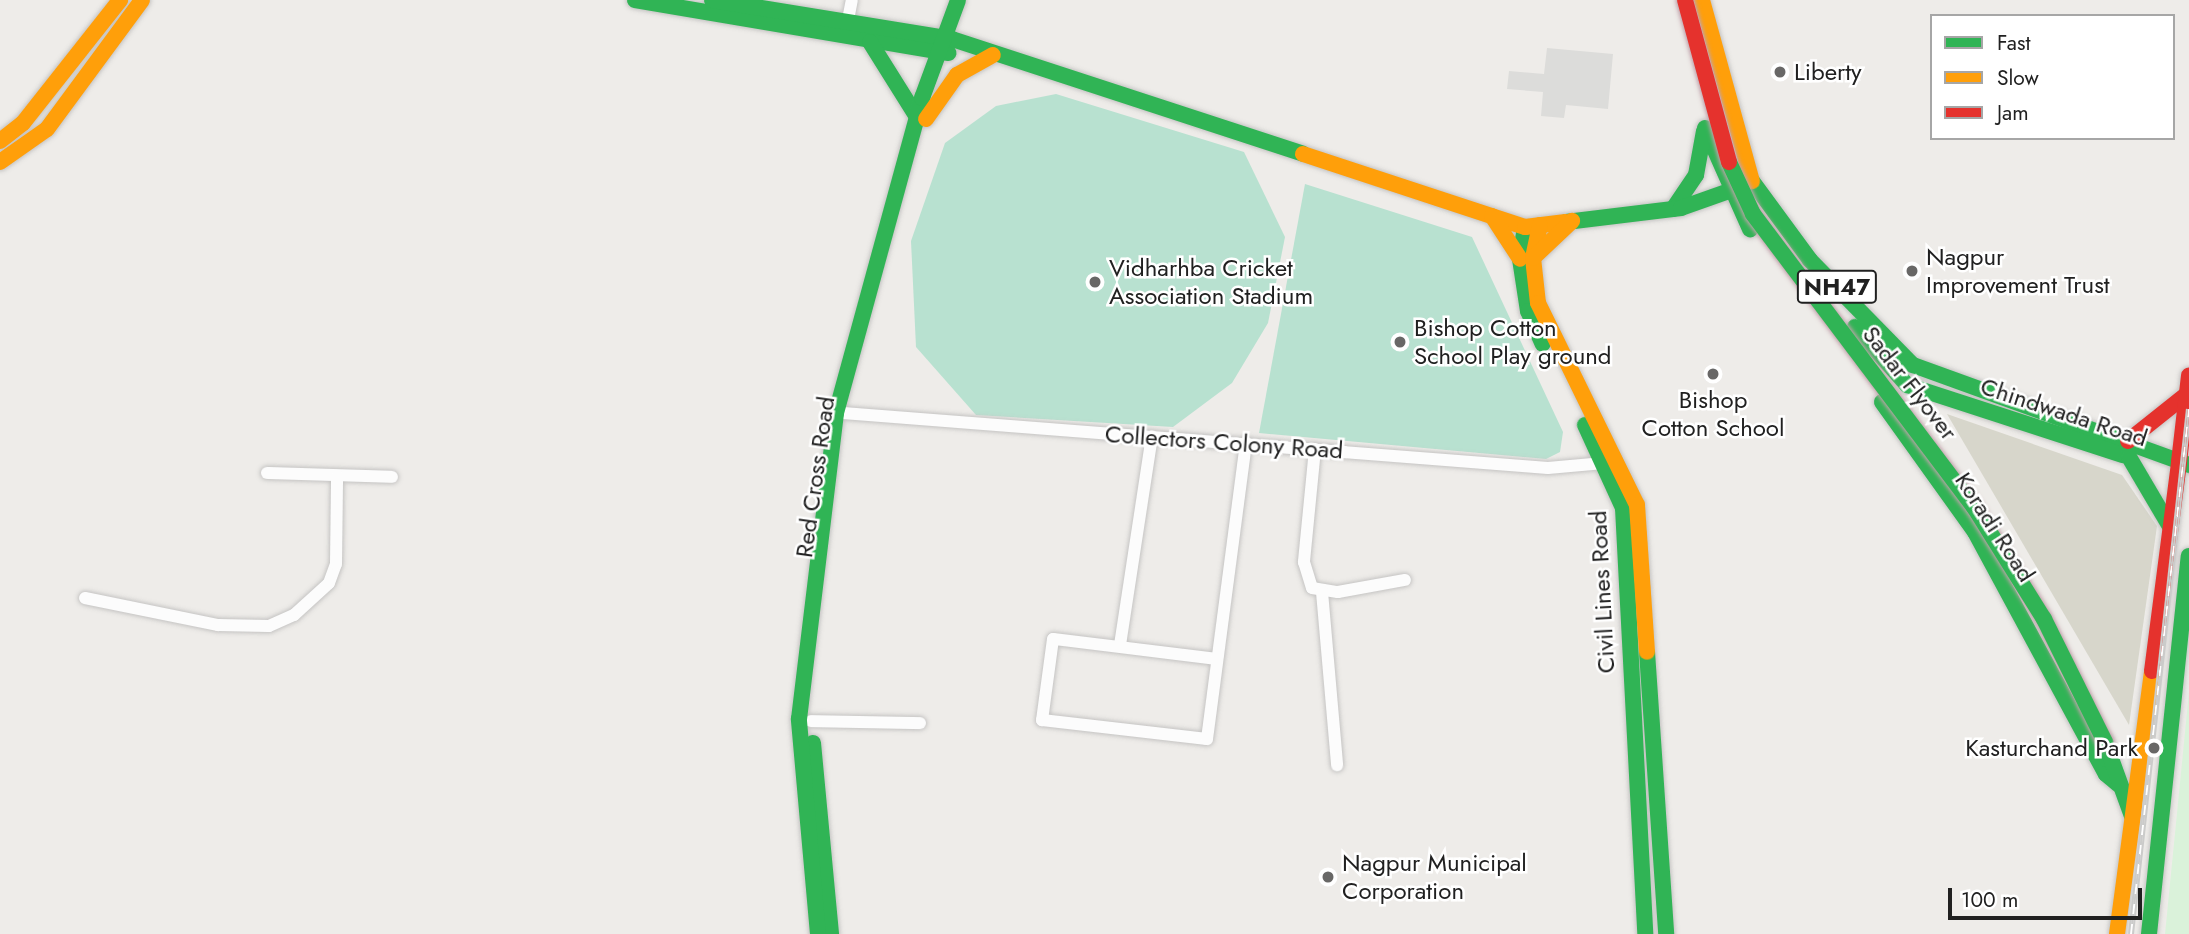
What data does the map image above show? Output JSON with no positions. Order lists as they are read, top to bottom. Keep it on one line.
{"streets":{"main road":["NH47","Sadar Flyover","Chindwada Road","Red Cross Road","Koradi Road","Civil Lines Road"],"street":["Collectors Colony Road"]},"crossings":[["NH47","Chindwada Road"],["Sadar Flyover","Koradi Road"],["Chindwada Road","Koradi Road"],["Collectors Colony Road","Red Cross Road"],["Collectors Colony Road","Civil Lines Road"]],"places":["Liberty","Nagpur Improvement Trust","Vidharhba Cricket Association Stadium","Bishop Cotton School Play ground","Bishop Cotton School","Kasturchand Park","Nagpur Municipal Corporation"],"legend":["Fast","Slow","Jam"],"scale_bar":"100 m"}
